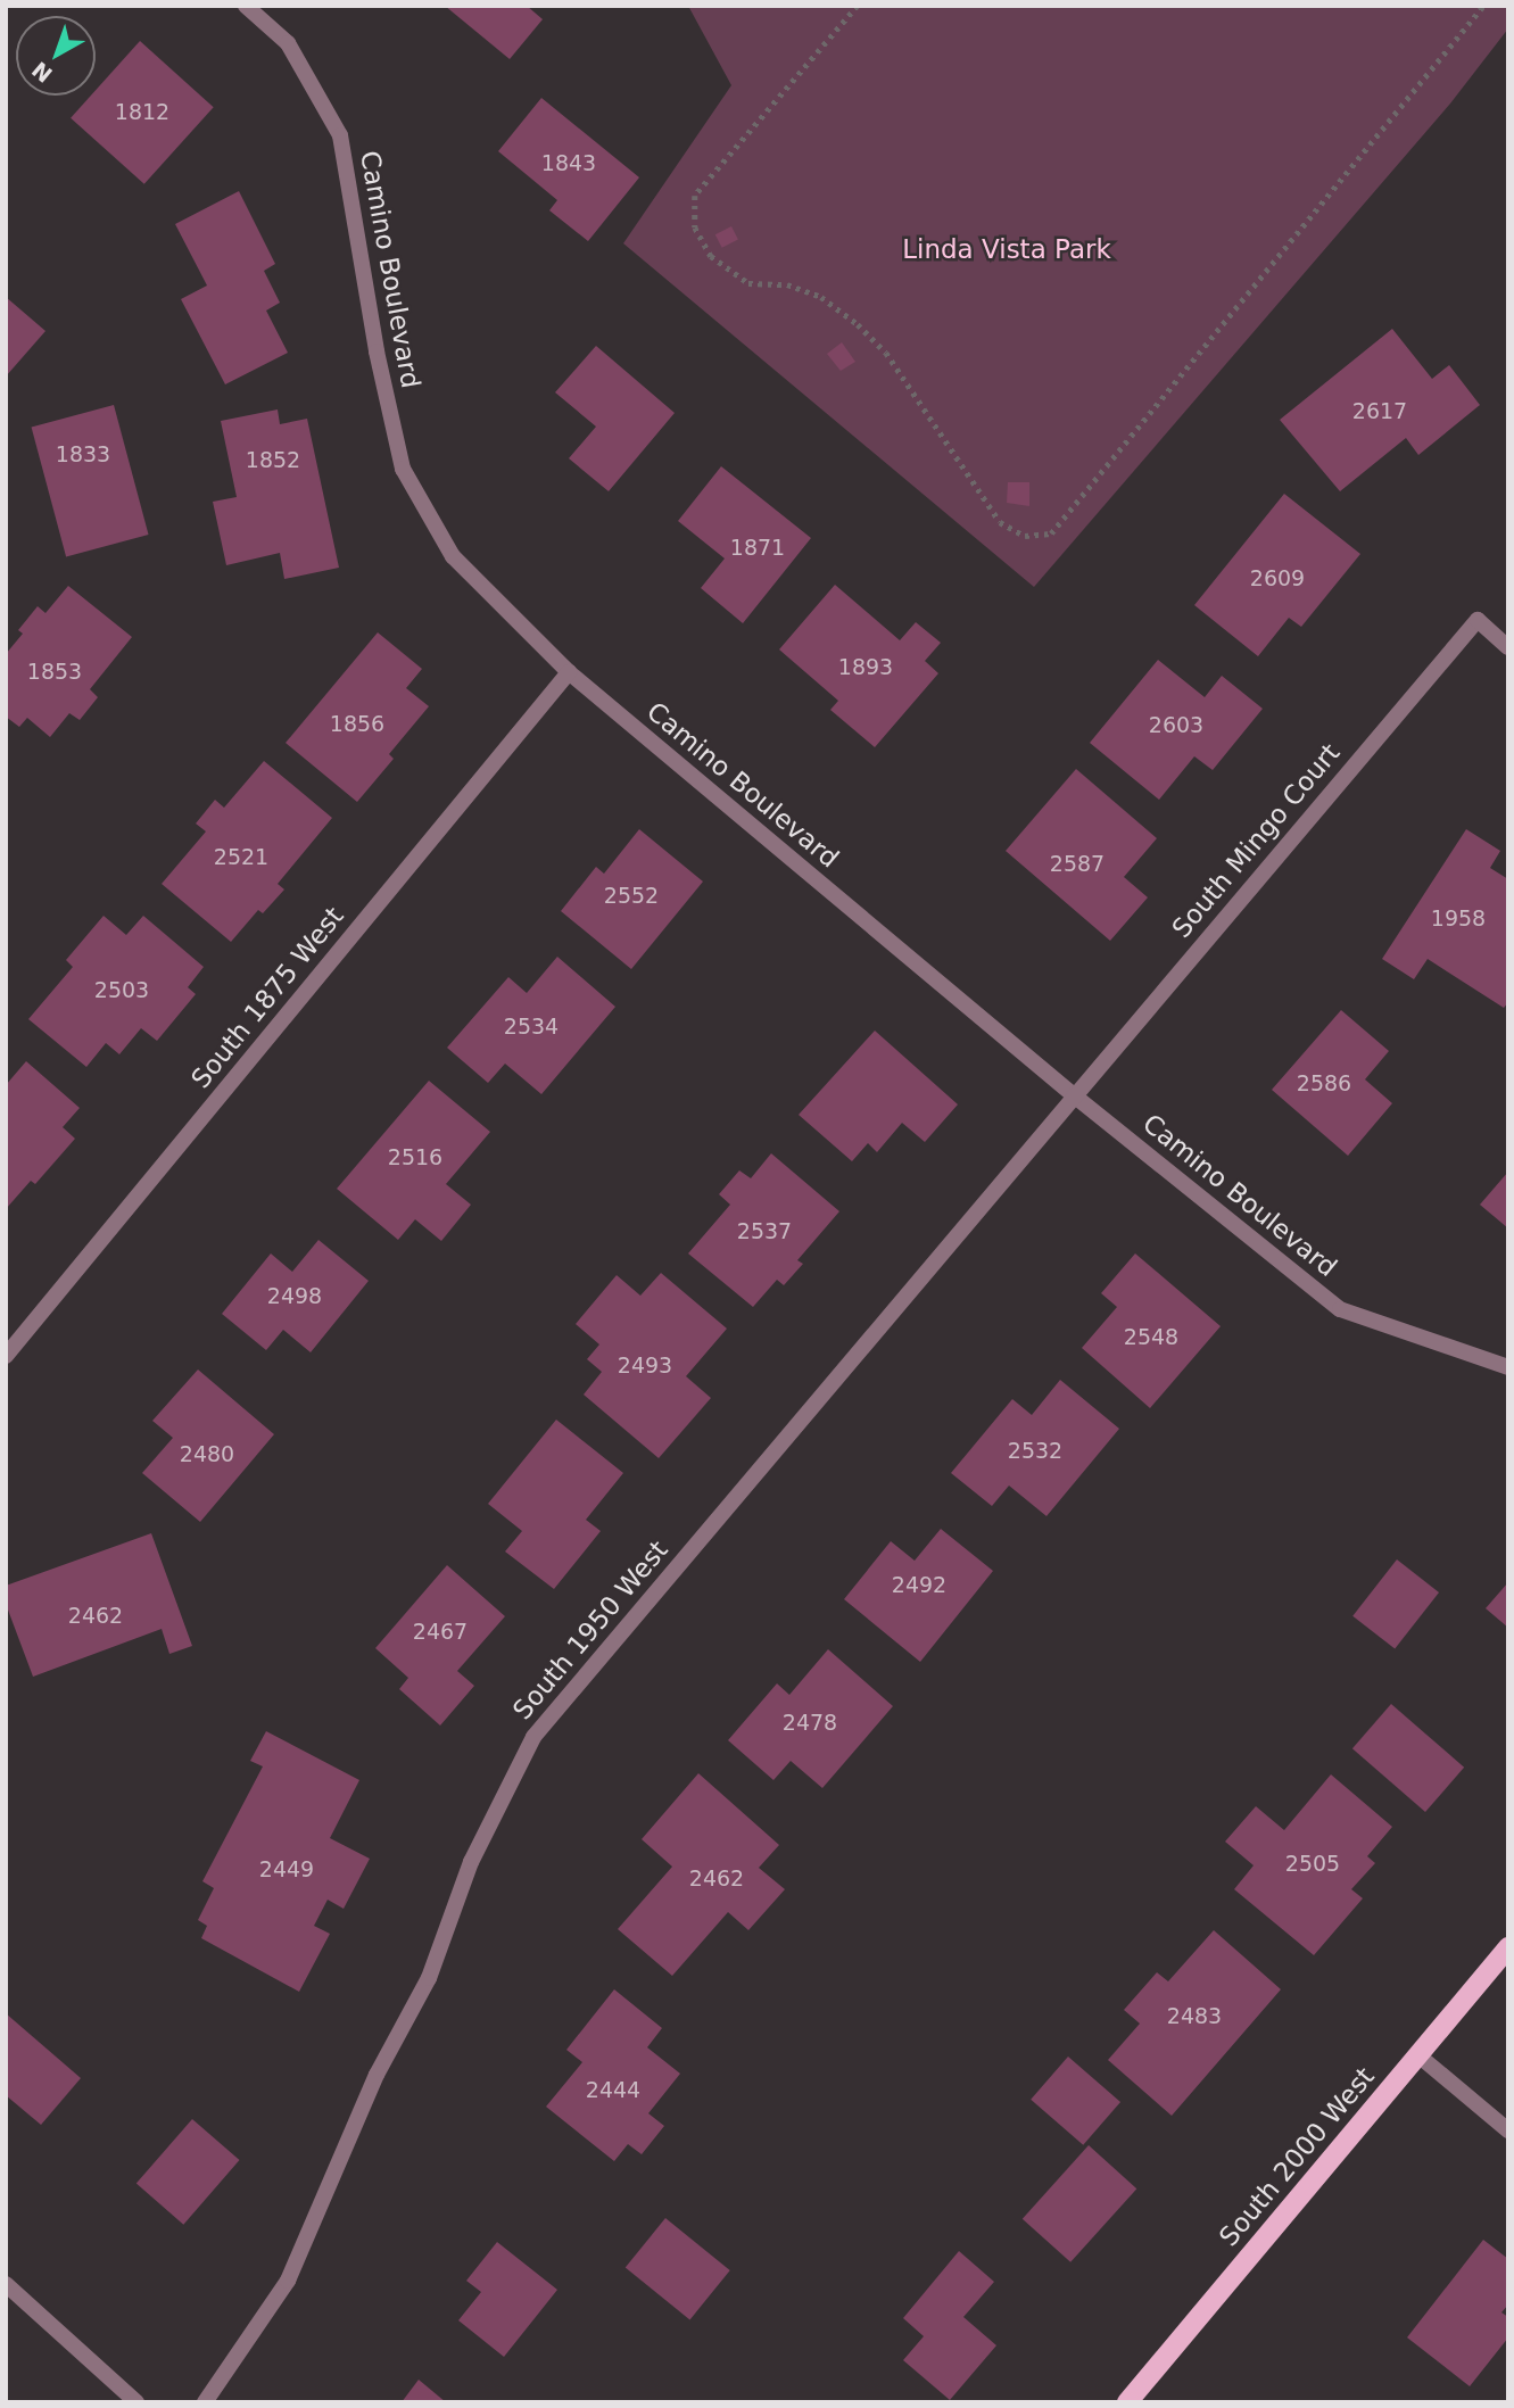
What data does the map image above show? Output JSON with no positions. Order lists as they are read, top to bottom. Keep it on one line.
{"streets":{"main road":["South 2000 West"],"street":["Camino Boulevard","South Mingo Court","South 1875 West","South 1950 West"]},"crossings":[["Camino Boulevard","South Mingo Court"],["Camino Boulevard","South 1875 West"],["Camino Boulevard","South 1950 West"],["South Mingo Court","South 1950 West"]],"parks":["Linda Vista Park"],"house_numbers":["1812","1843","2617","1833","1852","1871","2609","1893","1853","1856","2603","2521","2587","2552","1958","2503","2534","2586","2516","2537","2498","2548","2493","2532","2480","2492","2462","2467","2478","2505","2449","2462","2483","2444"],"north":"bottom left"}
